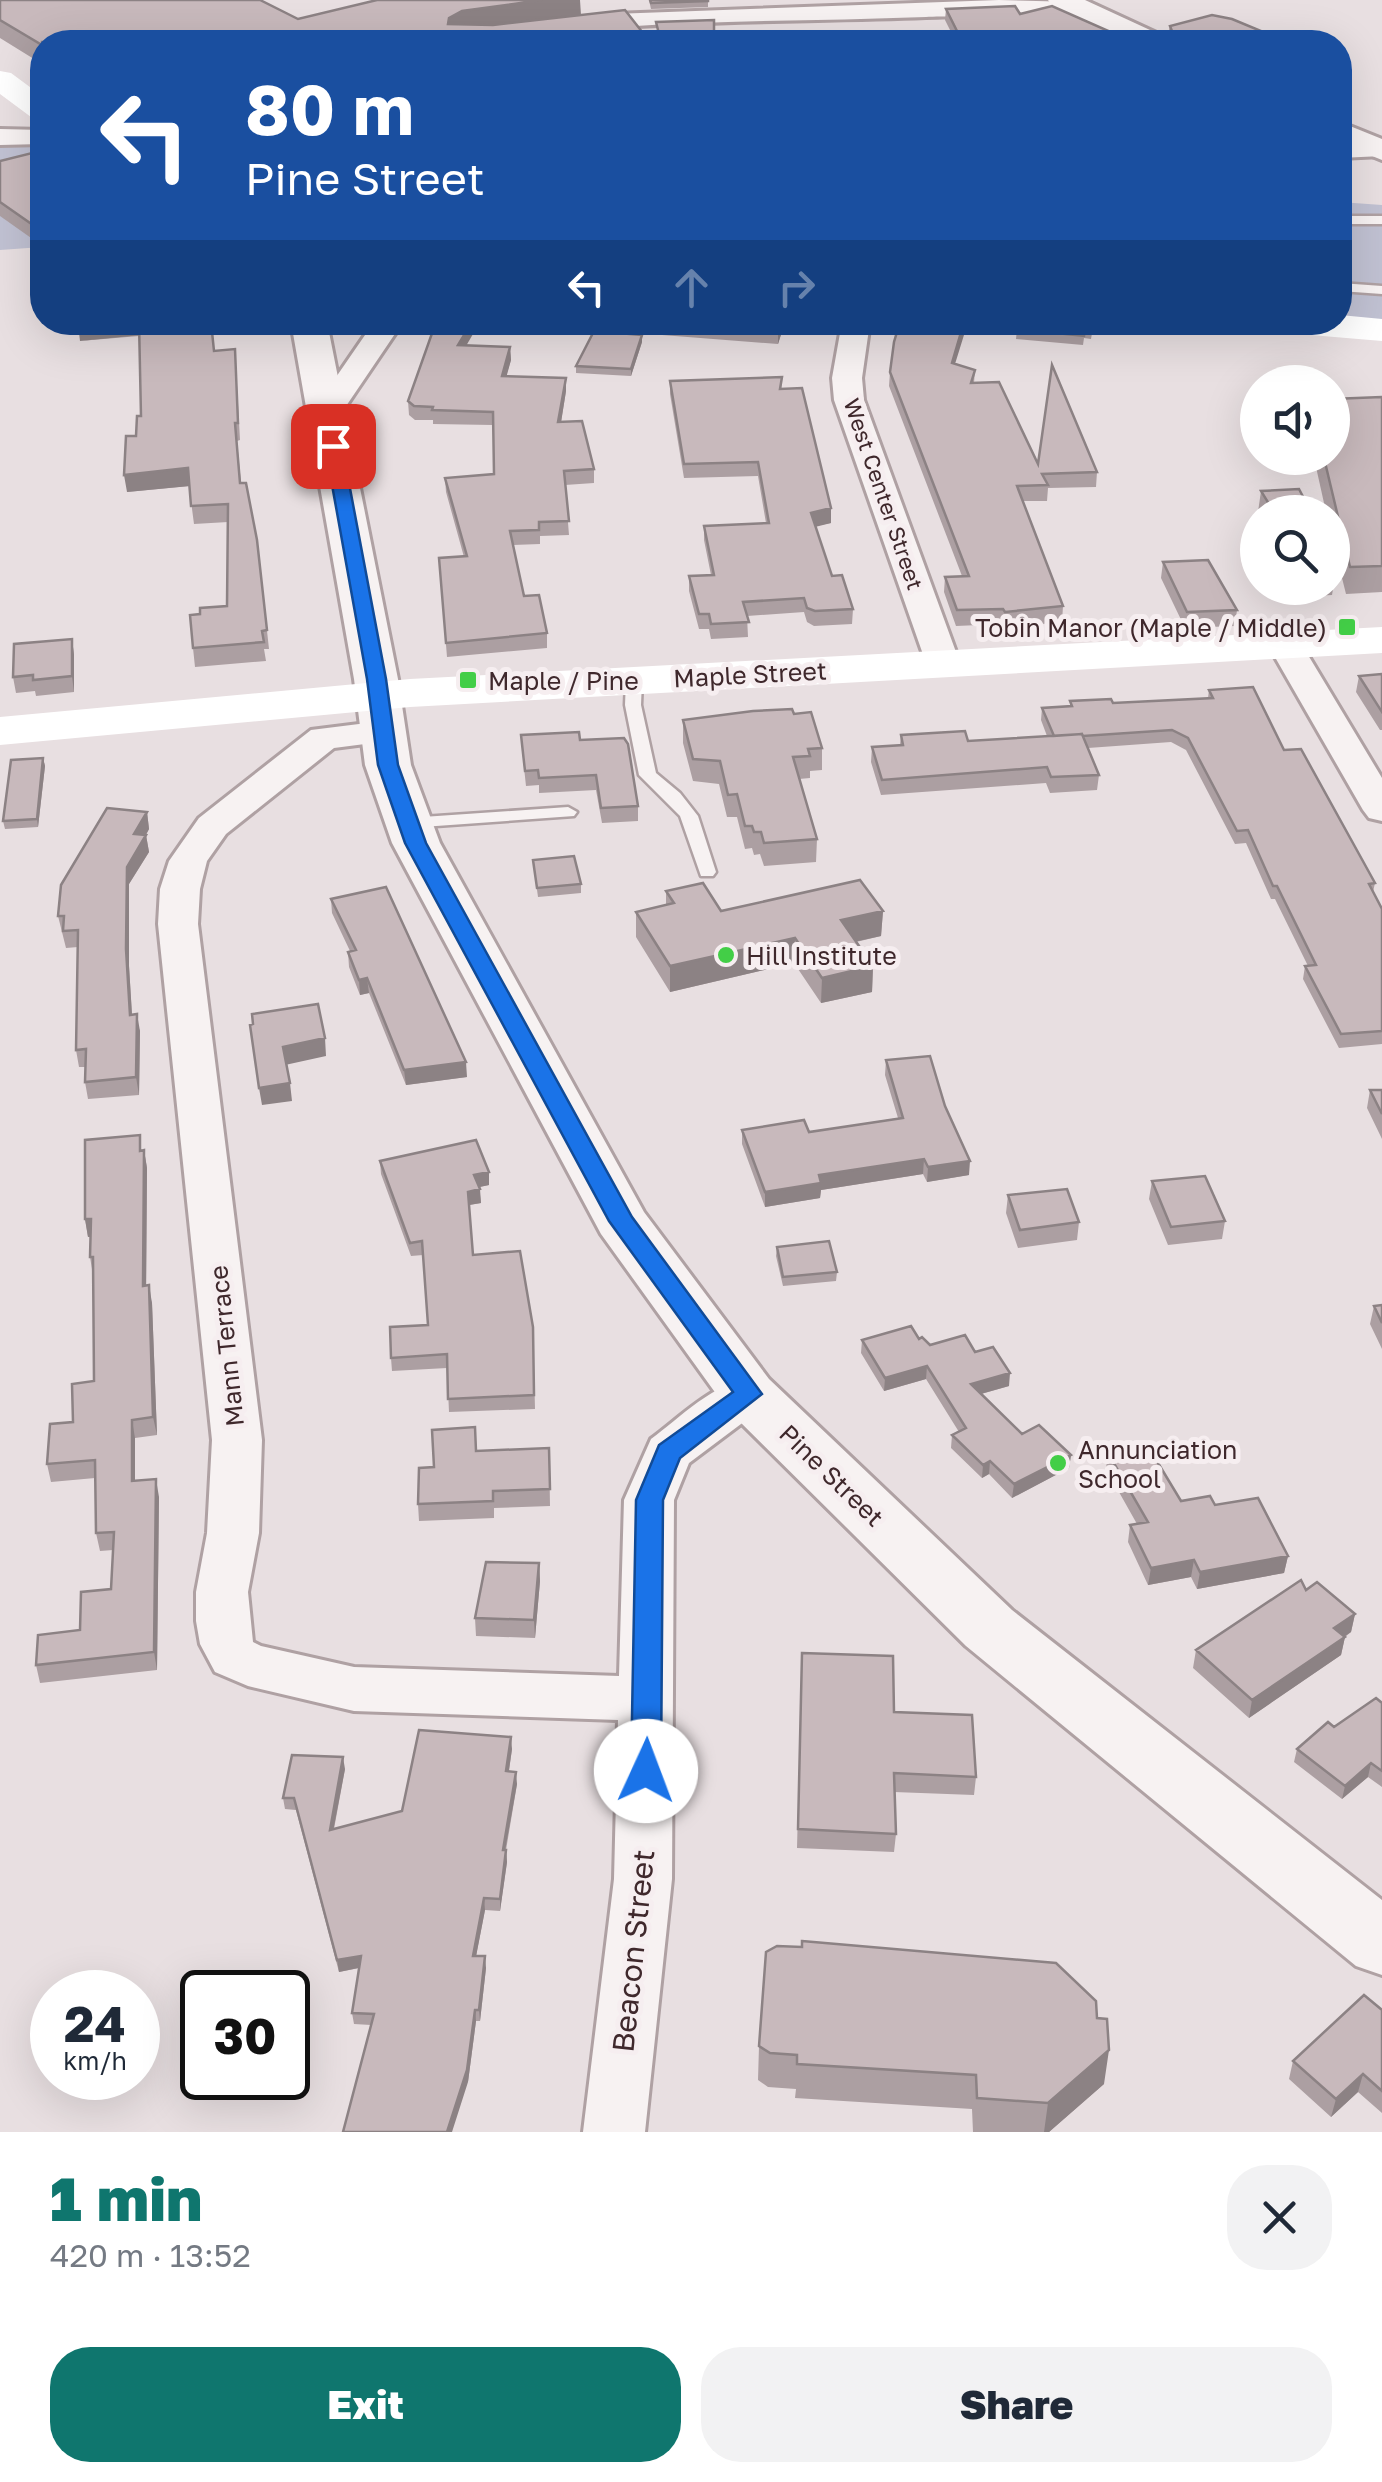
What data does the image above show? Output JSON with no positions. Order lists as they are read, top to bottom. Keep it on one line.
{"streets":{"main road":["Maple Street"],"street":["West Center Street","Mann Terrace","Pine Street","Beacon Street"]},"crossings":[["West Center Street","Maple Street"],["Maple Street","Mann Terrace"],["Maple Street","Pine Street"],["Mann Terrace","Pine Street"],["Mann Terrace","Beacon Street"],["Pine Street","Beacon Street"]],"places":{"transit":["Tobin Manor (Maple / Middle)","Maple / Pine"],"other":["Hill Institute","Annunciation School"]},"page":{"turn":["80 m","Pine Street"],"speed":"24 km/h","limit":"30","heading":["1 min","420 m · 13:52"],"buttons":["Exit","Share"]}}
